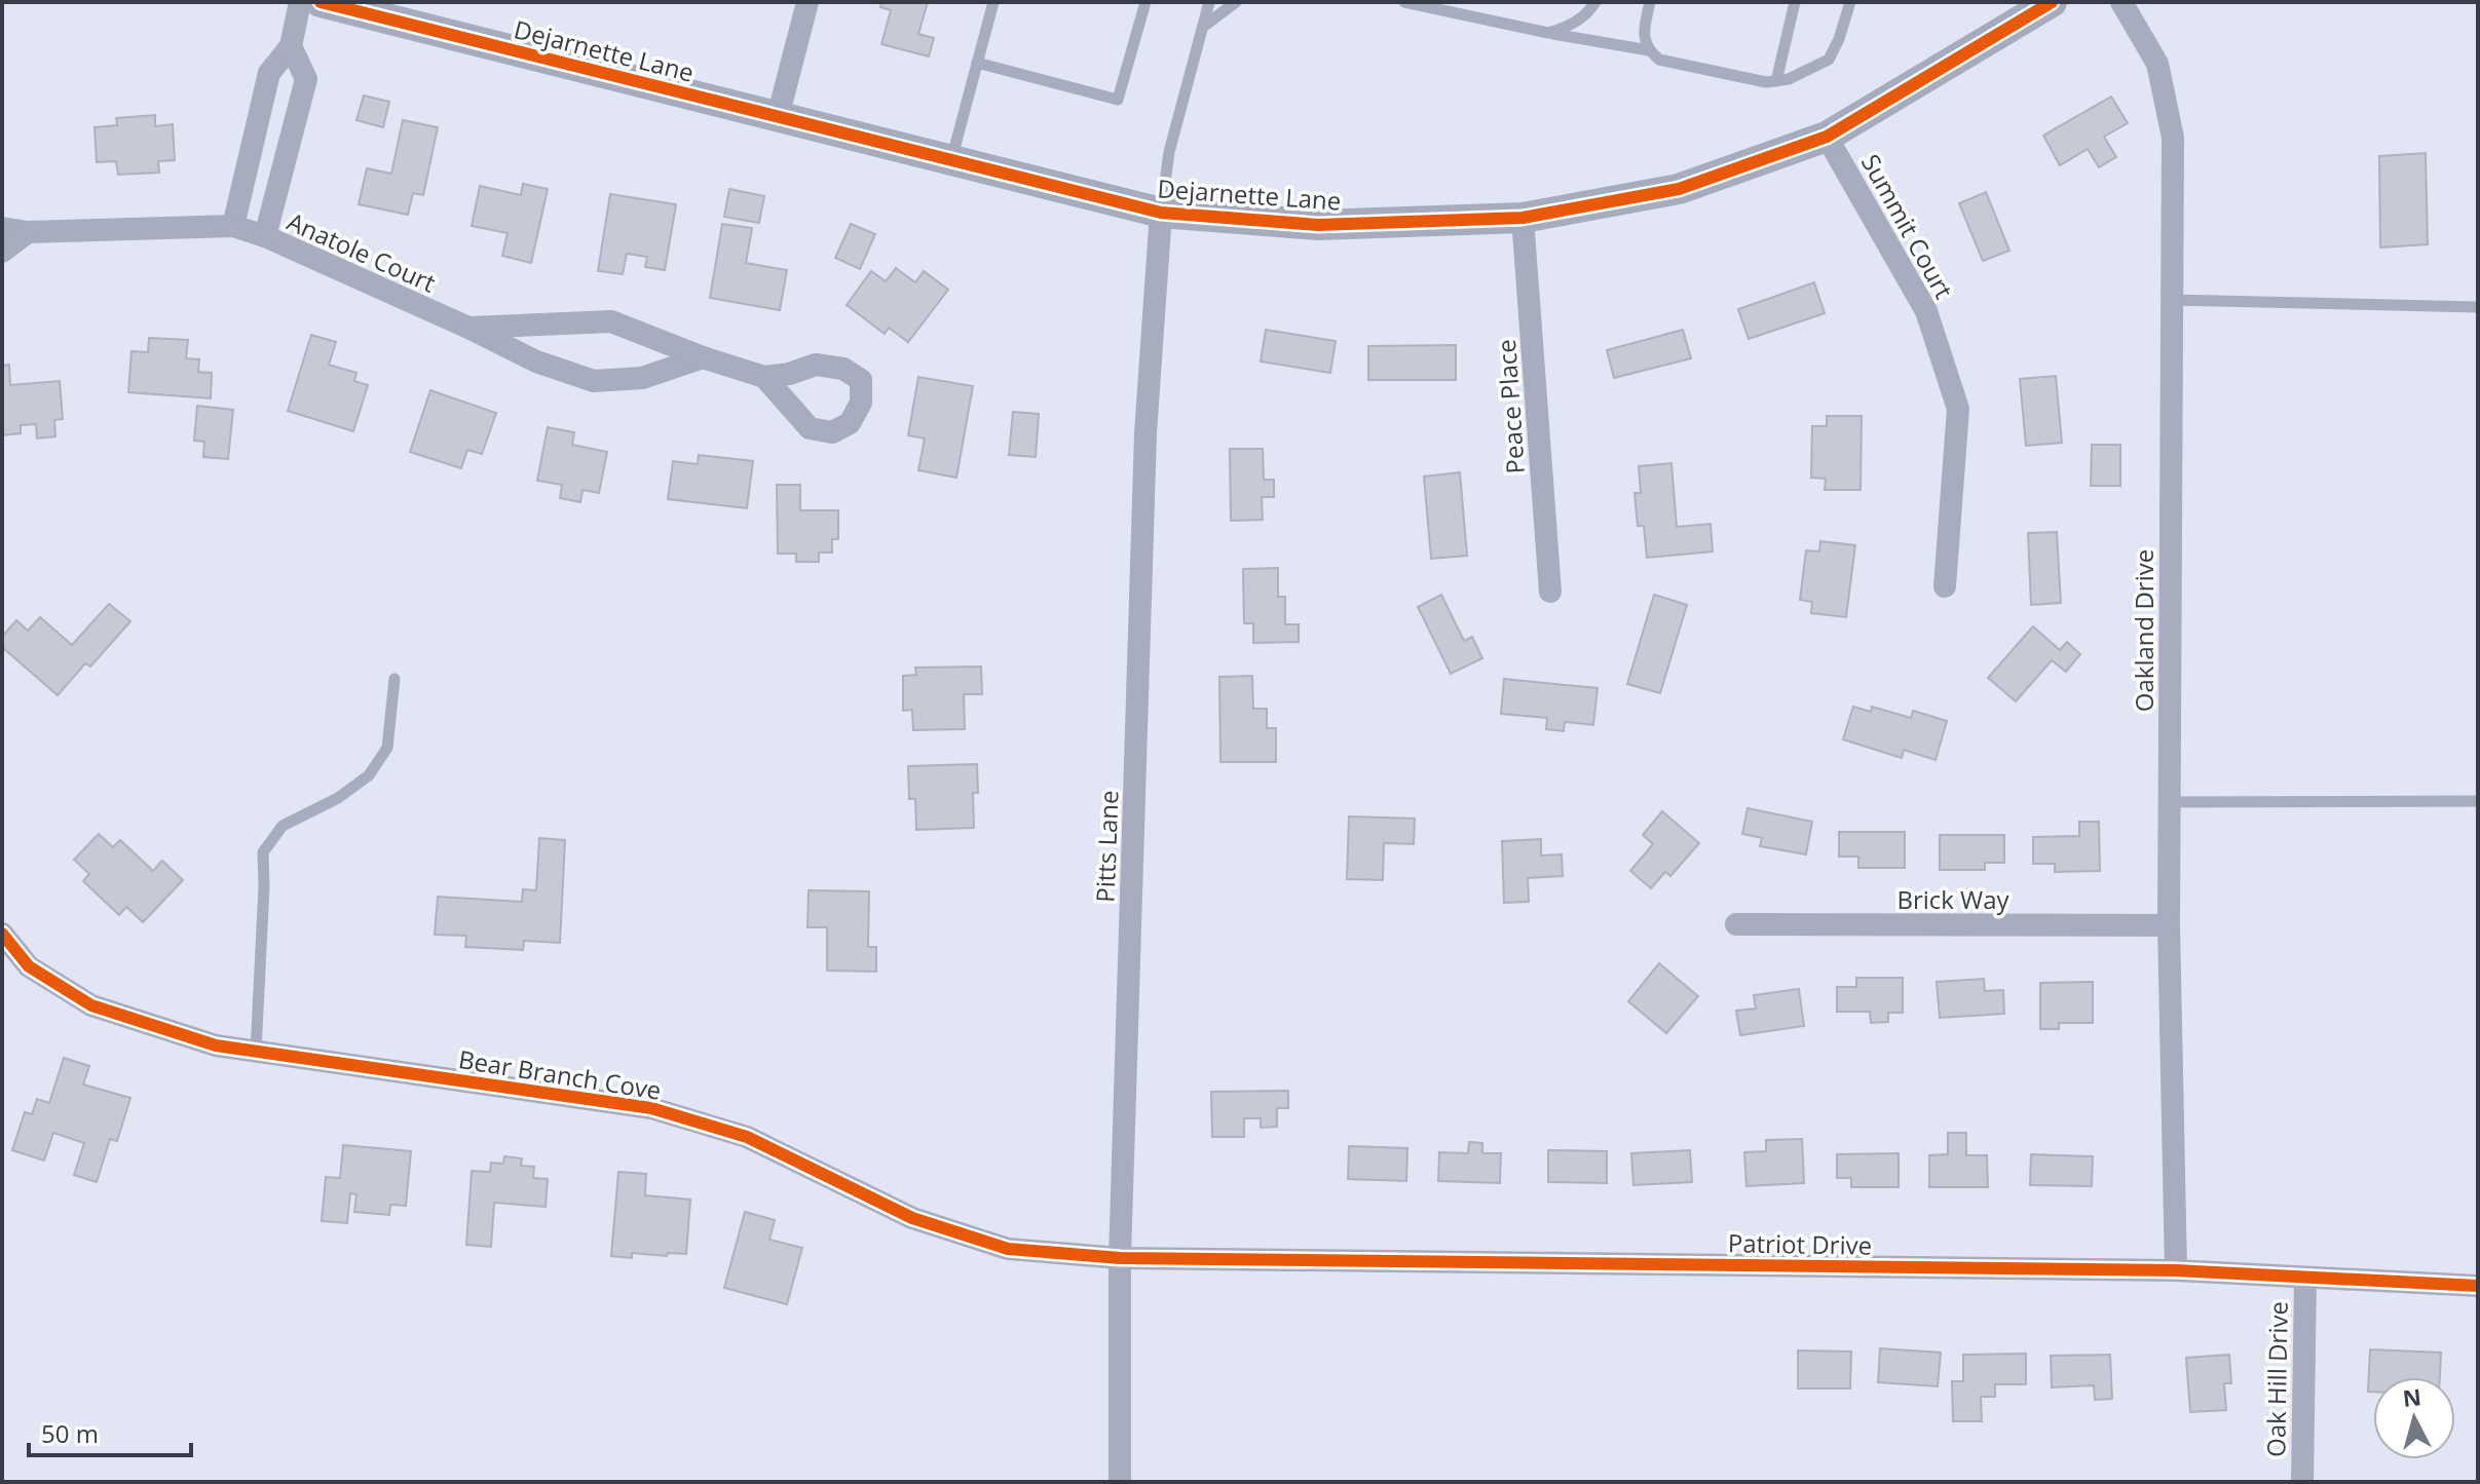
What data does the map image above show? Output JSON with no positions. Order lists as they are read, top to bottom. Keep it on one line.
{"streets":{"main road":["Dejarnette Lane"],"street":["Summit Court","Anatole Court","Peace Place","Oakland Drive","Pitts Lane","Brick Way","Bear Branch Cove","Patriot Drive","Oak Hill Drive"]},"crossings":[["Dejarnette Lane","Summit Court"],["Dejarnette Lane","Peace Place"],["Dejarnette Lane","Pitts Lane"],["Oakland Drive","Brick Way"],["Oakland Drive","Patriot Drive"],["Pitts Lane","Bear Branch Cove"],["Pitts Lane","Patriot Drive"],["Bear Branch Cove","Patriot Drive"],["Patriot Drive","Oak Hill Drive"]],"scale_bar":"50 m","north":"top"}
